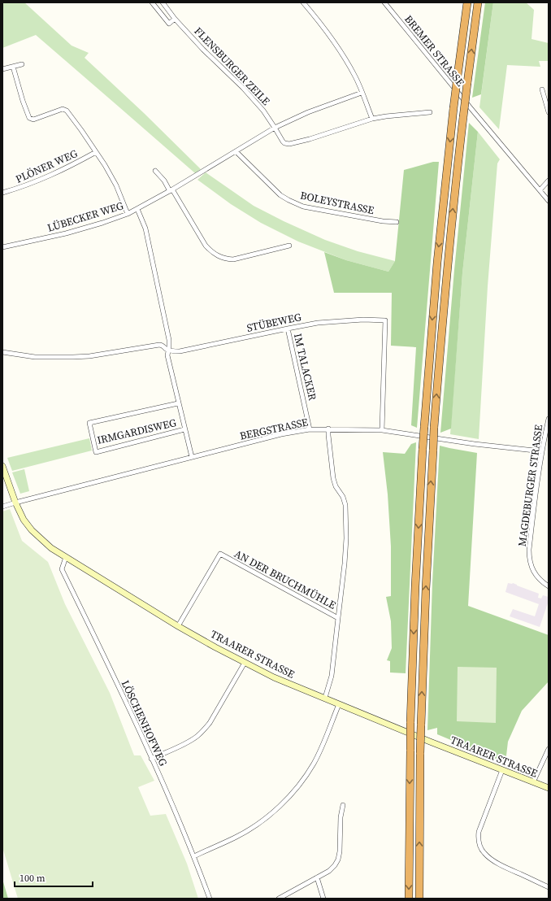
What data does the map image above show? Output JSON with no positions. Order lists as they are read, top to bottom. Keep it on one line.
{"streets":{"street":["BREMER STRASSE","FLENSBURGER ZEILE","PLÖNER WEG","BOLEYSTRASSE","LÜBECKER WEG","STÜBEWEG","IM TALACKER","BERGSTRASSE","IRMGARDISWEG","MAGDEBURGER STRASSE","AN DER BRUCHMÜHLE","TRAARER STRASSE","LÖSCHENHOFWEG"]},"crossings":[["FLENSBURGER ZEILE","LÜBECKER WEG"],["BOLEYSTRASSE","LÜBECKER WEG"],["LÜBECKER WEG","IRMGARDISWEG"],["STÜBEWEG","IM TALACKER"],["STÜBEWEG","BERGSTRASSE"],["STÜBEWEG","IRMGARDISWEG"],["IM TALACKER","BERGSTRASSE"],["BERGSTRASSE","IRMGARDISWEG"],["BERGSTRASSE","MAGDEBURGER STRASSE"],["BERGSTRASSE","TRAARER STRASSE"],["AN DER BRUCHMÜHLE","TRAARER STRASSE"],["TRAARER STRASSE","LÖSCHENHOFWEG"]],"scale_bar":"100 m"}
